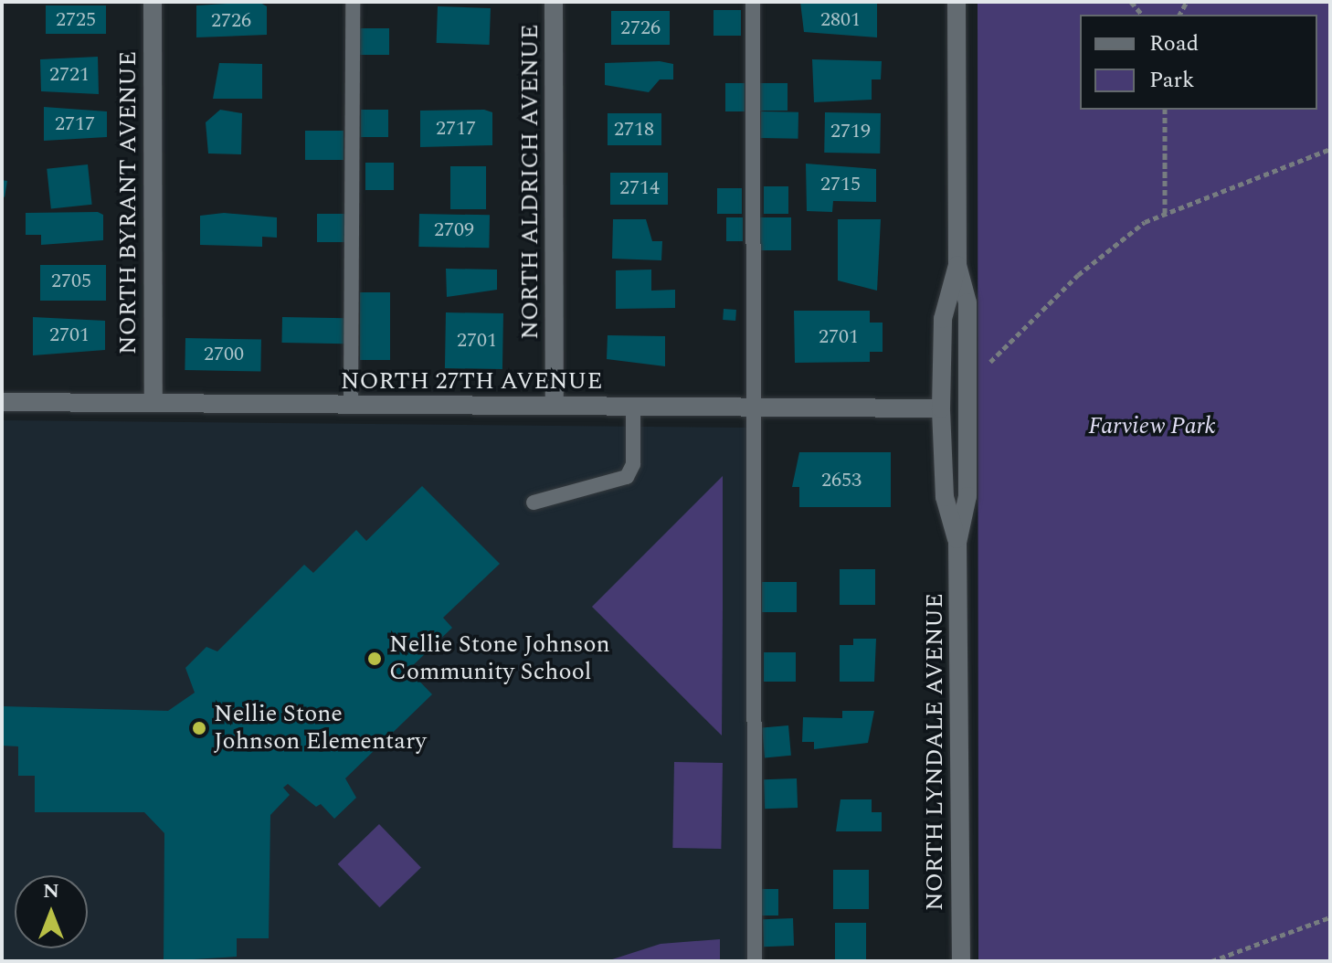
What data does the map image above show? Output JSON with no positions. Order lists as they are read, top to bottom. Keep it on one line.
{"streets":{"street":["NORTH ALDRICH AVENUE","NORTH BYRANT AVENUE","NORTH 27TH AVENUE","NORTH LYNDALE AVENUE"]},"crossings":[["NORTH ALDRICH AVENUE","NORTH 27TH AVENUE"],["NORTH BYRANT AVENUE","NORTH 27TH AVENUE"],["NORTH 27TH AVENUE","NORTH LYNDALE AVENUE"]],"parks":["Farview Park"],"places":["Nellie Stone Johnson Community School","Nellie Stone Johnson Elementary"],"house_numbers":["2725","2801","2726","2726","2721","2717","2717","2718","2719","2715","2714","2709","2705","2701","2701","2701","2700","2653"],"legend":["Road","Park"],"north":"top"}
